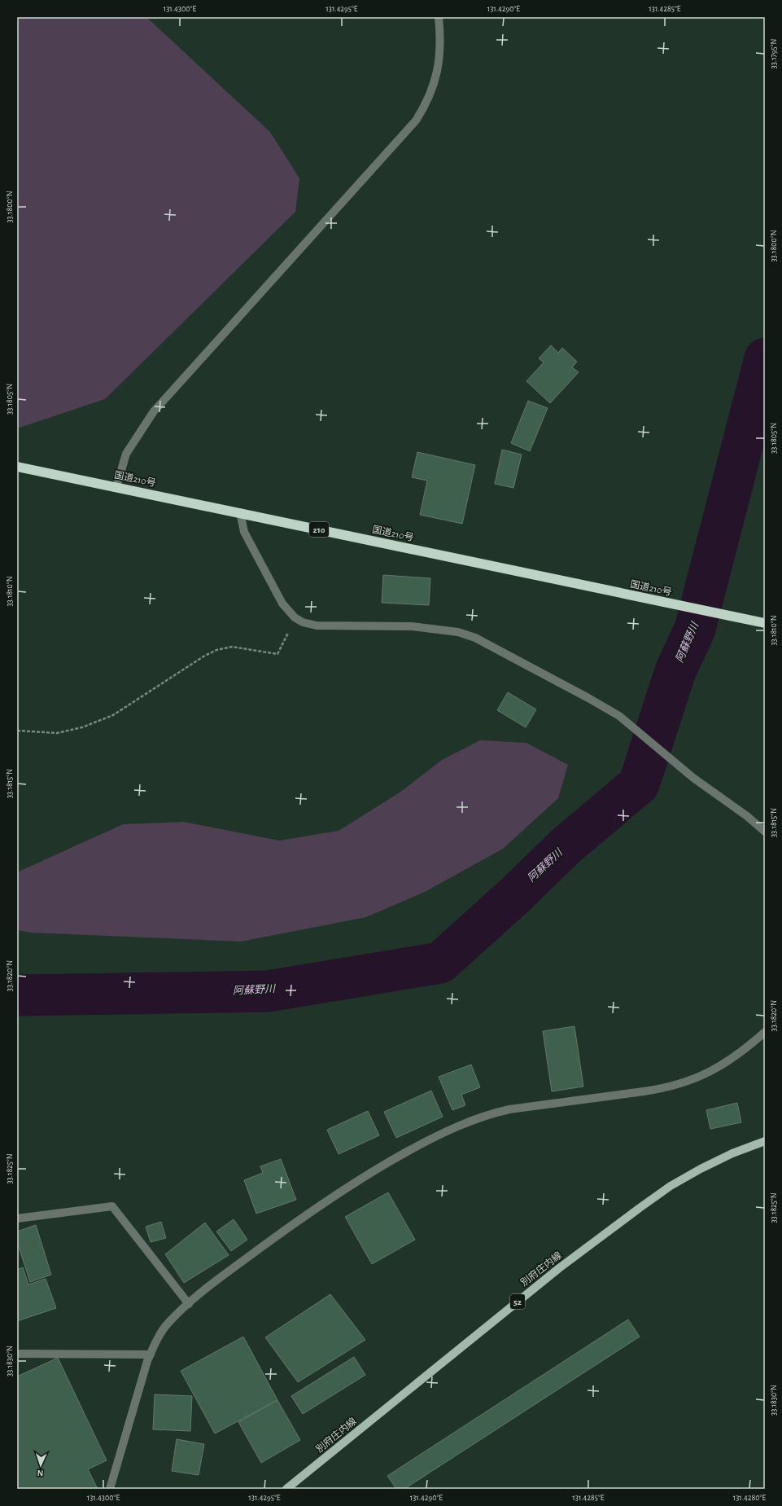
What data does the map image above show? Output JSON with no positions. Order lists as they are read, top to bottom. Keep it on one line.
{"streets":{"highway":["国道210号","210"],"main road":["別府庄内線","52"]},"water":["阿蘇野川"],"north":"bottom","coordinates":["131.4300°E","131.4295°E","131.4290°E","131.4285°E","33.1795°N","33.1800°N","33.1805°N","33.1810°N","33.1815°N","33.1820°N","33.1825°N","33.1830°N","131.4280°E"]}
